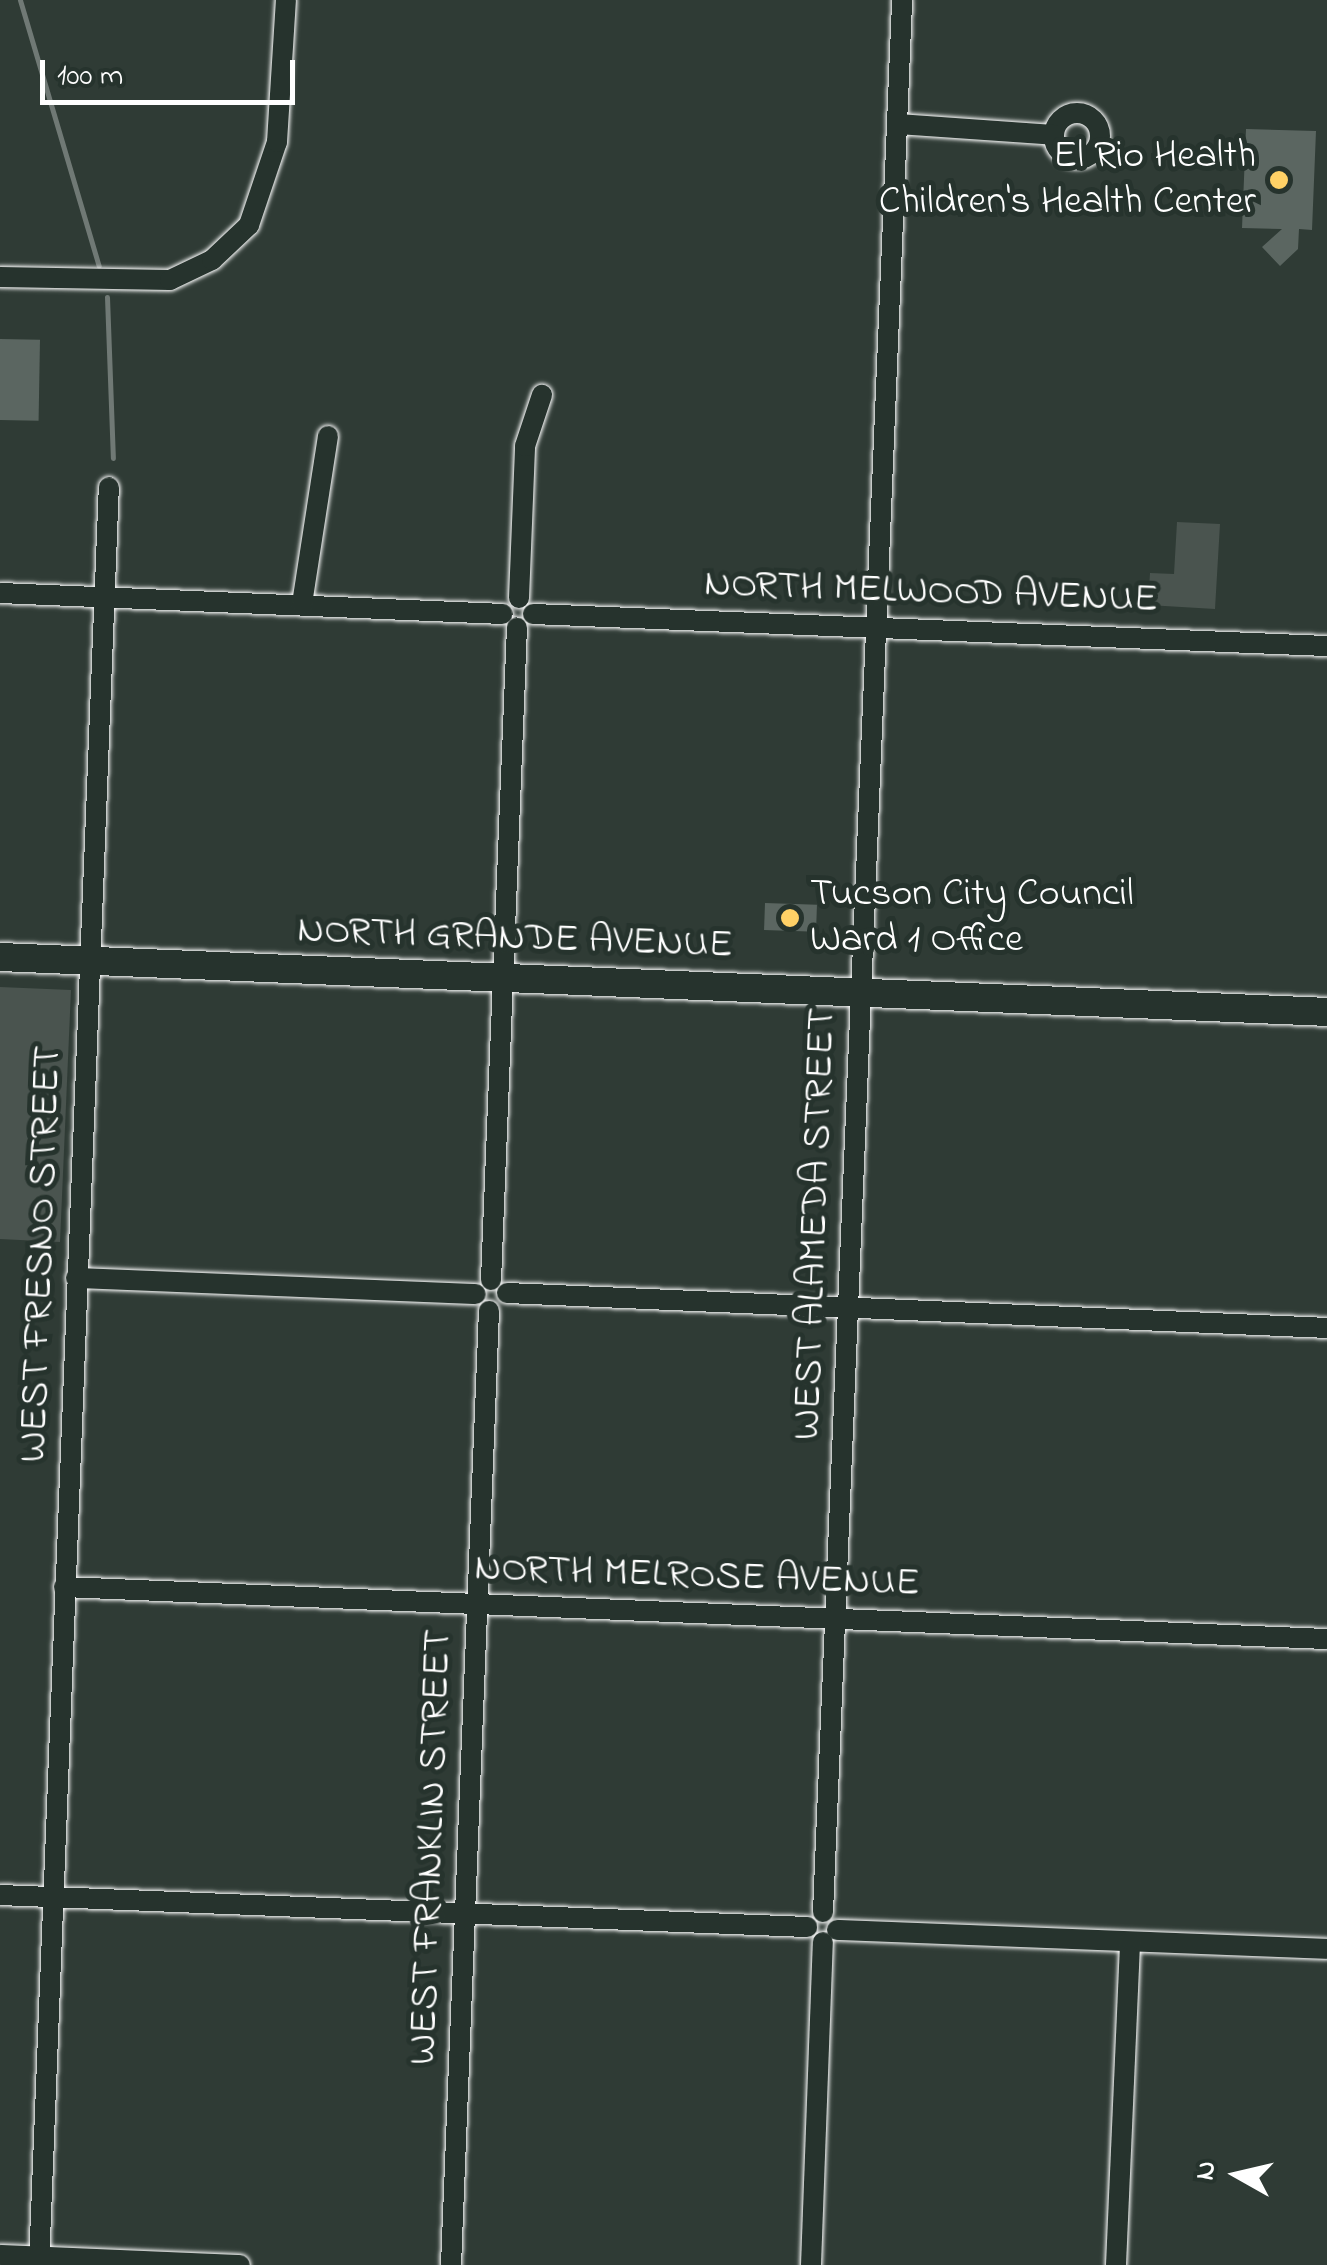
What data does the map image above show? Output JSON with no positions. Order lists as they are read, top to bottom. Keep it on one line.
{"streets":{"main road":["NORTH GRANDE AVENUE"],"street":["NORTH MELWOOD AVENUE","WEST ALAMEDA STREET","WEST FRESNO STREET","NORTH MELROSE AVENUE","WEST FRANKLIN STREET"]},"crossings":[["NORTH MELWOOD AVENUE","WEST ALAMEDA STREET"],["NORTH MELWOOD AVENUE","WEST FRESNO STREET"],["NORTH GRANDE AVENUE","WEST ALAMEDA STREET"],["NORTH GRANDE AVENUE","WEST FRESNO STREET"],["WEST ALAMEDA STREET","NORTH MELROSE AVENUE"],["WEST FRESNO STREET","NORTH MELROSE AVENUE"],["NORTH MELROSE AVENUE","WEST FRANKLIN STREET"]],"places":["El Rio Health Children's Health Center","Tucson City Council Ward 1 Office"],"scale_bar":"100 m","north":"left"}
